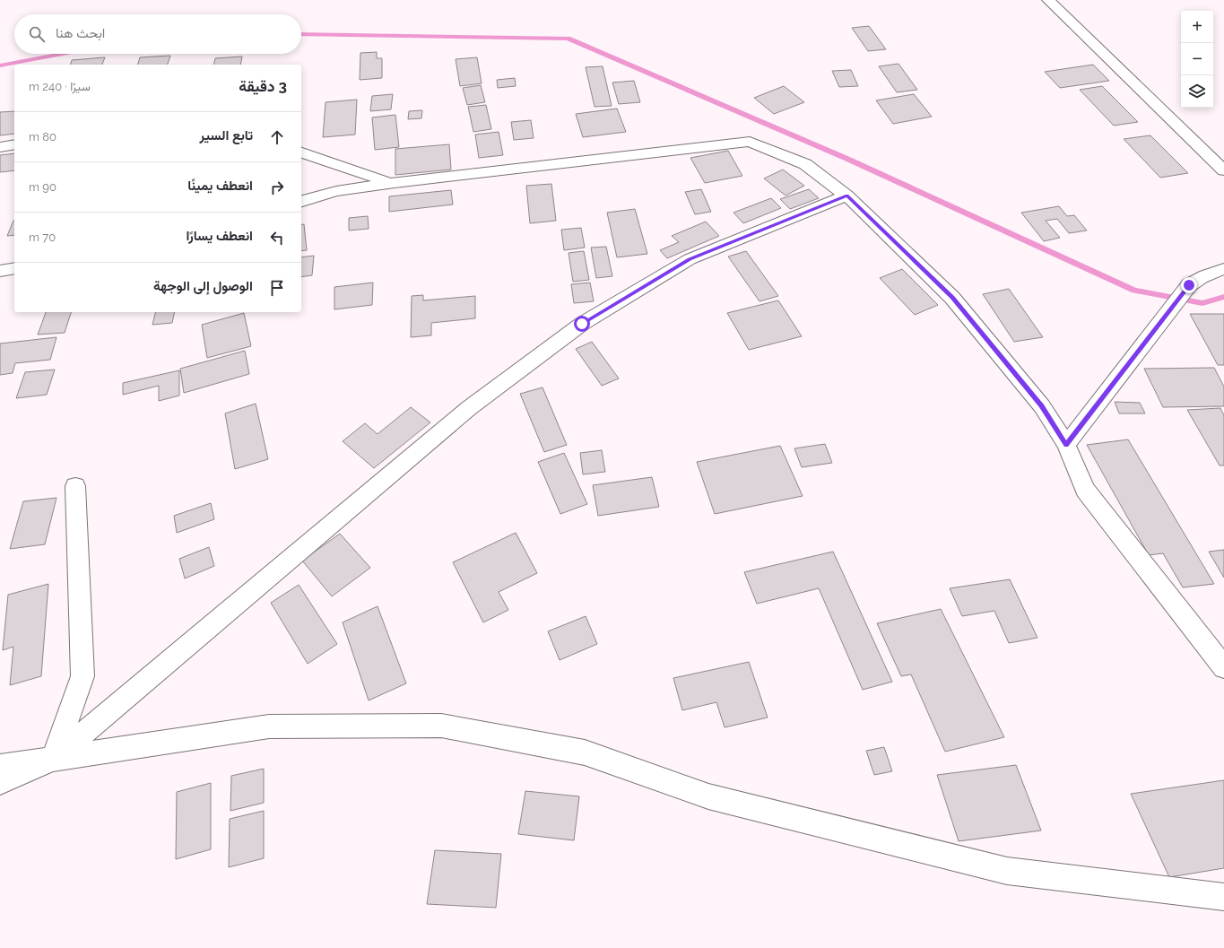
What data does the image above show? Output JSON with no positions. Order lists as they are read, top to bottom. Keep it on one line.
{"page":{"map_buttons":["+","−"],"search":"ابحث هنا","heading":["3 دقيقة","سيرًا · 240 m"],"list":[["تابع السير","80 m"],["انعطف يمينًا","90 m"],["انعطف يسارًا","70 m"],"الوصول إلى الوجهة"]}}
